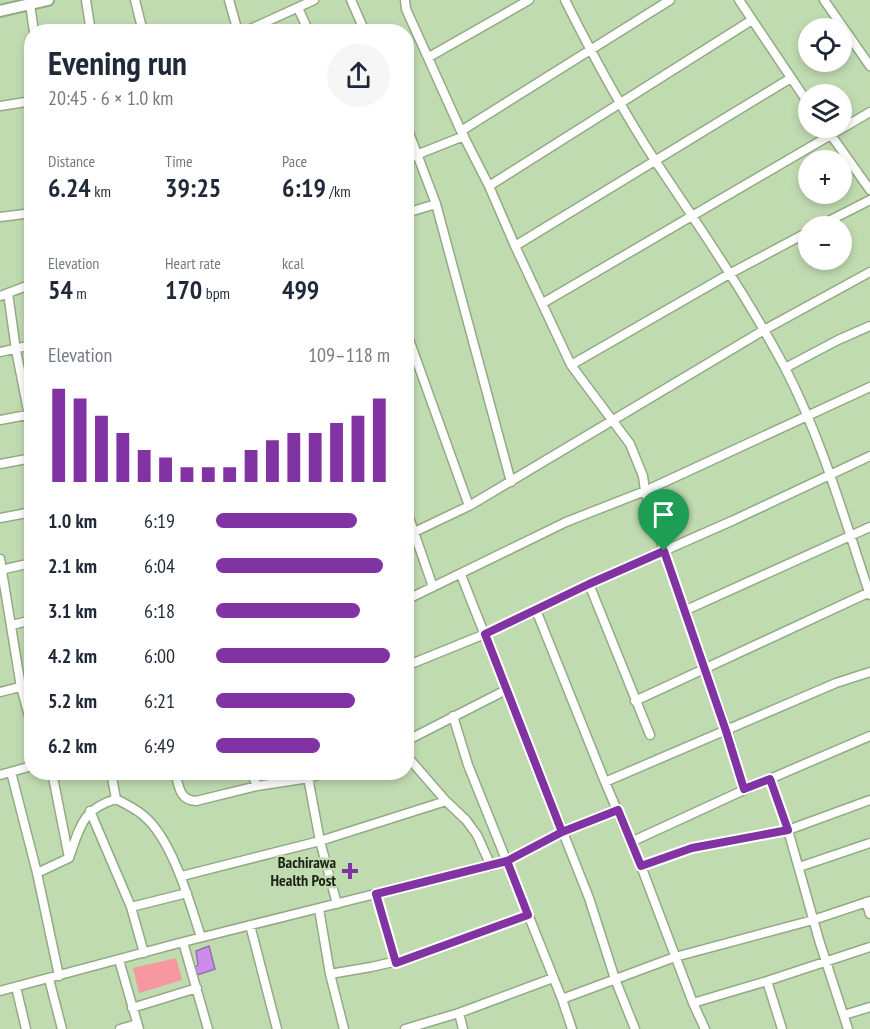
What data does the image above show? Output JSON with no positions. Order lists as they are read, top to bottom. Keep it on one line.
{"places":{"health":["Bachirawa Health Post"]},"page":{"map_buttons":["+","−"],"heading":["Evening run","20:45 · 6 × 1.0 km"],"stats":[["Distance","6.24 km"],["Time","39:25"],["Pace","6:19 /km"],["Elevation","54 m"],["Heart rate","170 bpm"],["kcal","499"]],"chart":["Elevation","109–118 m"],"list":[{"name":"1.0 km","note":"6:19"},{"name":"2.1 km","note":"6:04"},{"name":"3.1 km","note":"6:18"},{"name":"4.2 km","note":"6:00"},{"name":"5.2 km","note":"6:21"},{"name":"6.2 km","note":"6:49"}]}}
